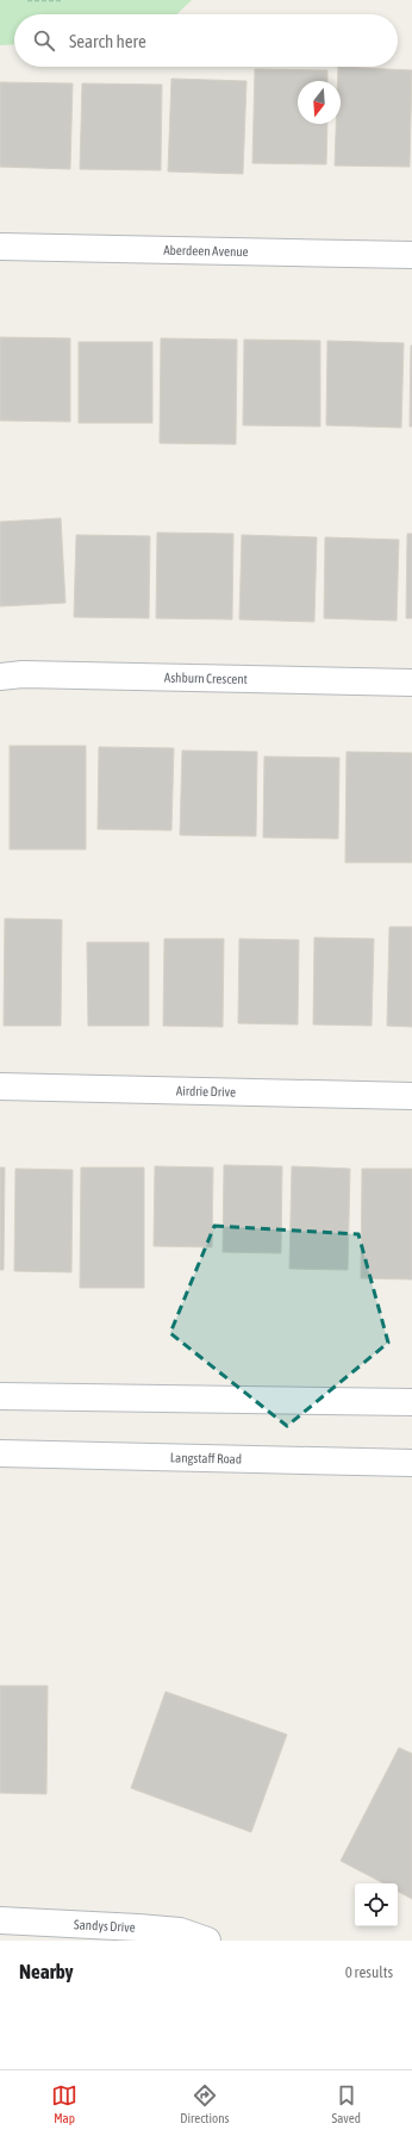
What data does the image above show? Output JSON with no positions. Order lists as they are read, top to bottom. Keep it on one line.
{"streets":{"street":["Aberdeen Avenue","Ashburn Crescent","Airdrie Drive","Langstaff Road","Sandys Drive"]},"north":"bottom","page":{"search":"Search here","heading":["Nearby","0 results"],"nav":["Map","Directions","Saved"]}}
